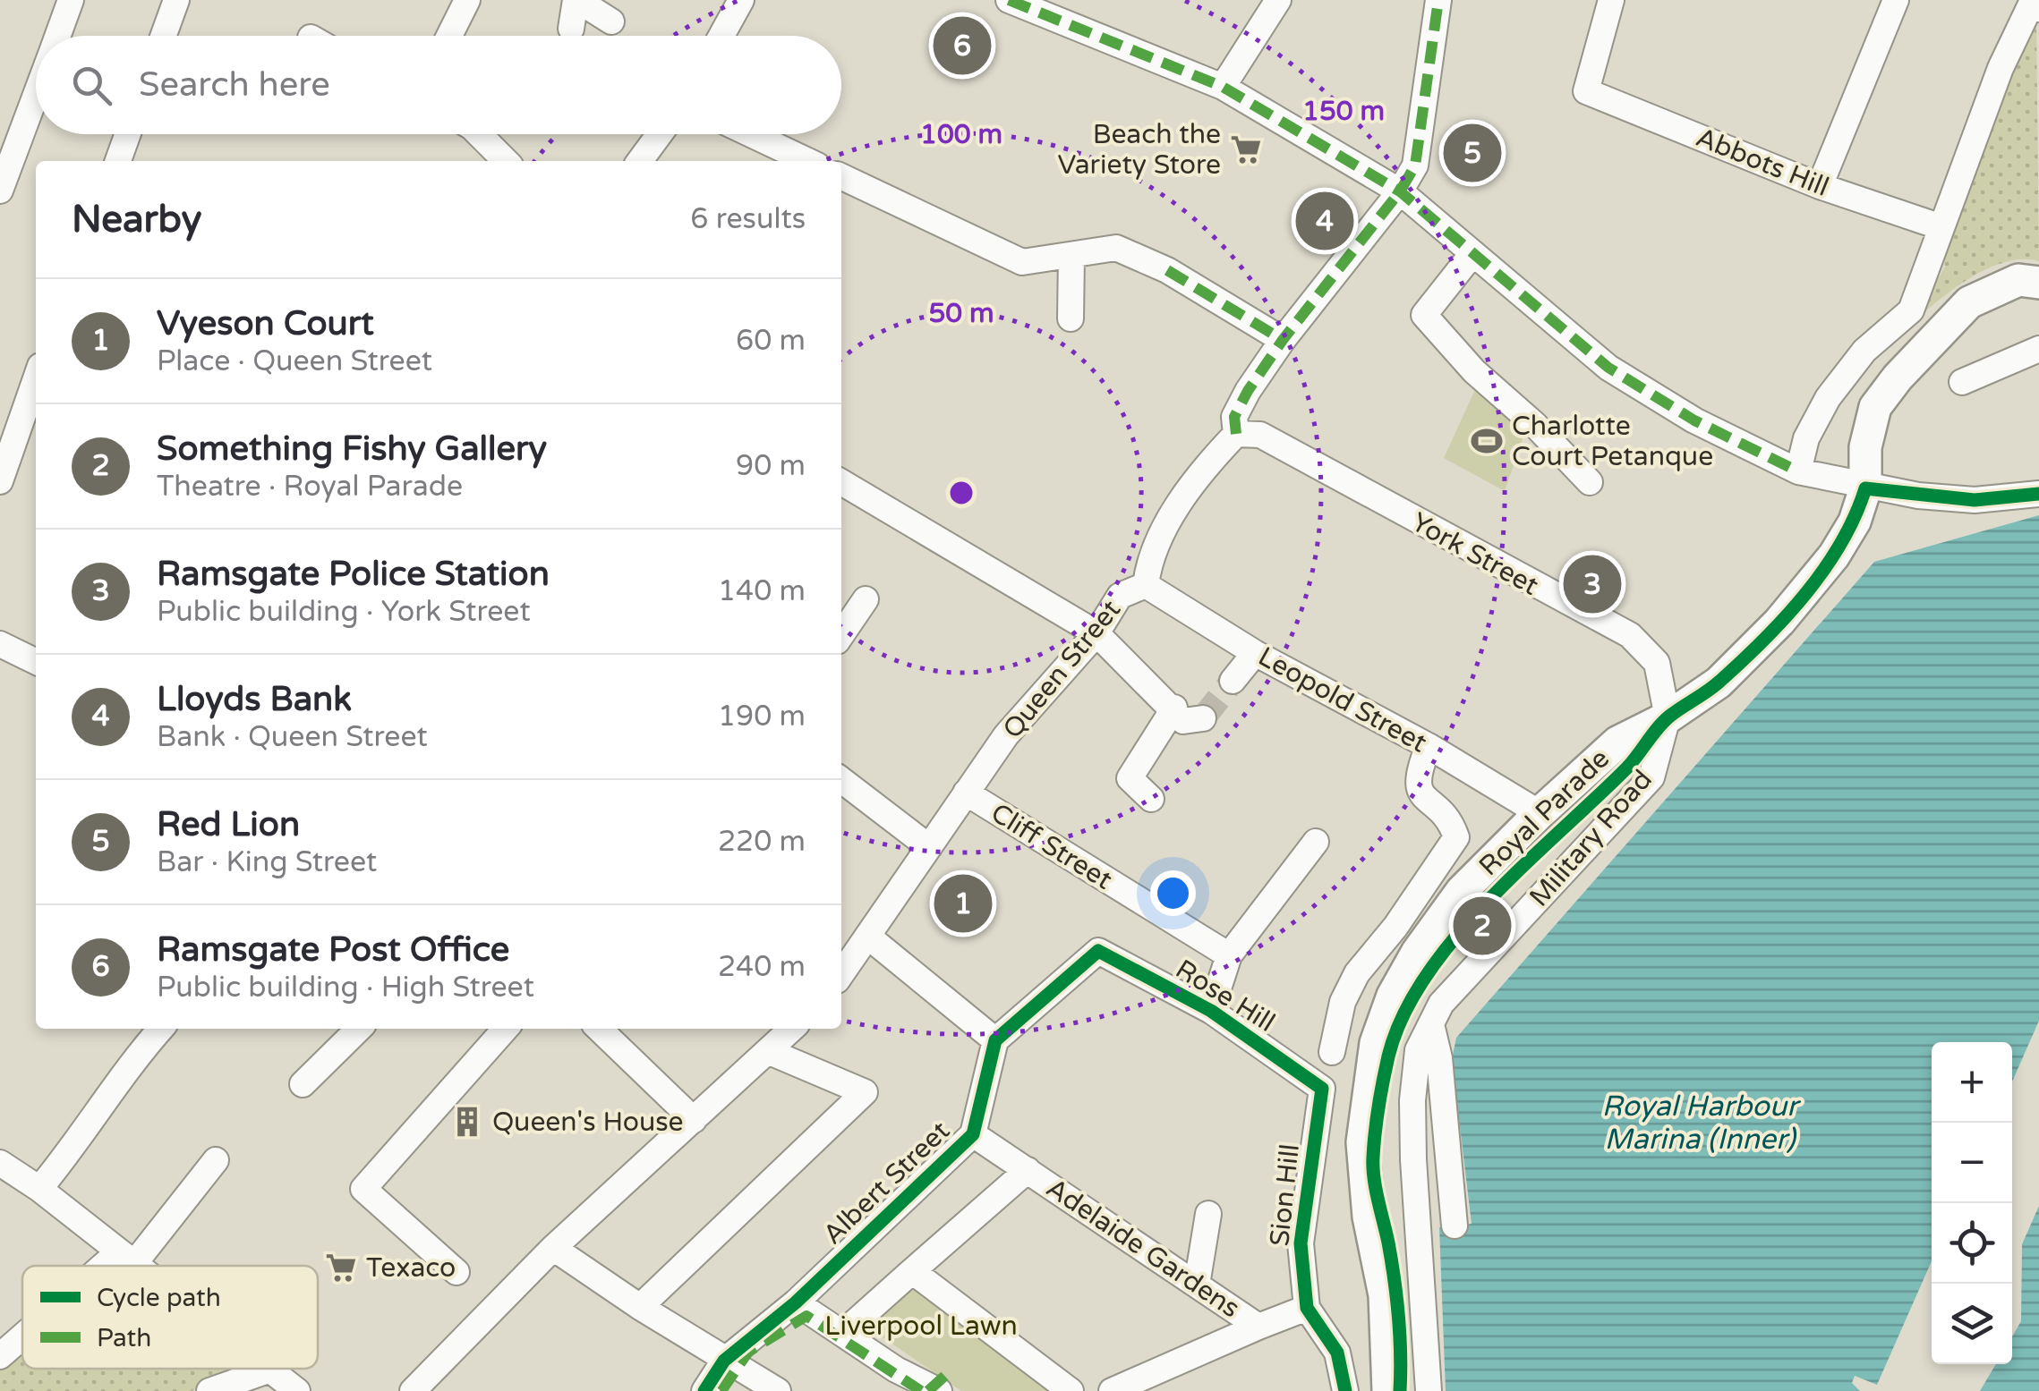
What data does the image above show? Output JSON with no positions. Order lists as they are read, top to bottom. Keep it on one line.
{"streets":{"main road":["Royal Parade"],"street":["Abbots Hill","York Street","Queen Street","Leopold Street","Military Road","Cliff Street","Rose Hill","Albert Street","Sion Hill","Adelaide Gardens"]},"crossings":[["York Street","Queen Street"],["York Street","Royal Parade"],["York Street","Military Road"],["Queen Street","Leopold Street"],["Queen Street","Cliff Street"],["Leopold Street","Royal Parade"],["Royal Parade","Military Road"],["Rose Hill","Albert Street"],["Rose Hill","Sion Hill"],["Albert Street","Adelaide Gardens"],["Sion Hill","Adelaide Gardens"]],"water":["Royal Harbour Marina (Inner)"],"parks":["Liverpool Lawn"],"places":{"supermarket":["Beach the Variety Store","Texaco"],"sports":["Charlotte Court Petanque"],"building":["Queen's House"]},"legend":["Cycle path","Path"],"page":{"pins":["6","5","4","3","1","2"],"search":"Search here","heading":["Nearby","6 results"],"list":[{"mark":"1","name":"Vyeson Court","note":"Place · Queen Street","value":"60 m"},{"mark":"2","name":"Something Fishy Gallery","note":"Theatre · Royal Parade","value":"90 m"},{"mark":"3","name":"Ramsgate Police Station","note":"Public building · York Street","value":"140 m"},{"mark":"4","name":"Lloyds Bank","note":"Bank · Queen Street","value":"190 m"},{"mark":"5","name":"Red Lion","note":"Bar · King Street","value":"220 m"},{"mark":"6","name":"Ramsgate Post Office","note":"Public building · High Street","value":"240 m"}],"map_buttons":["+","−"]},"rings":["150 m","100 m","50 m"]}
